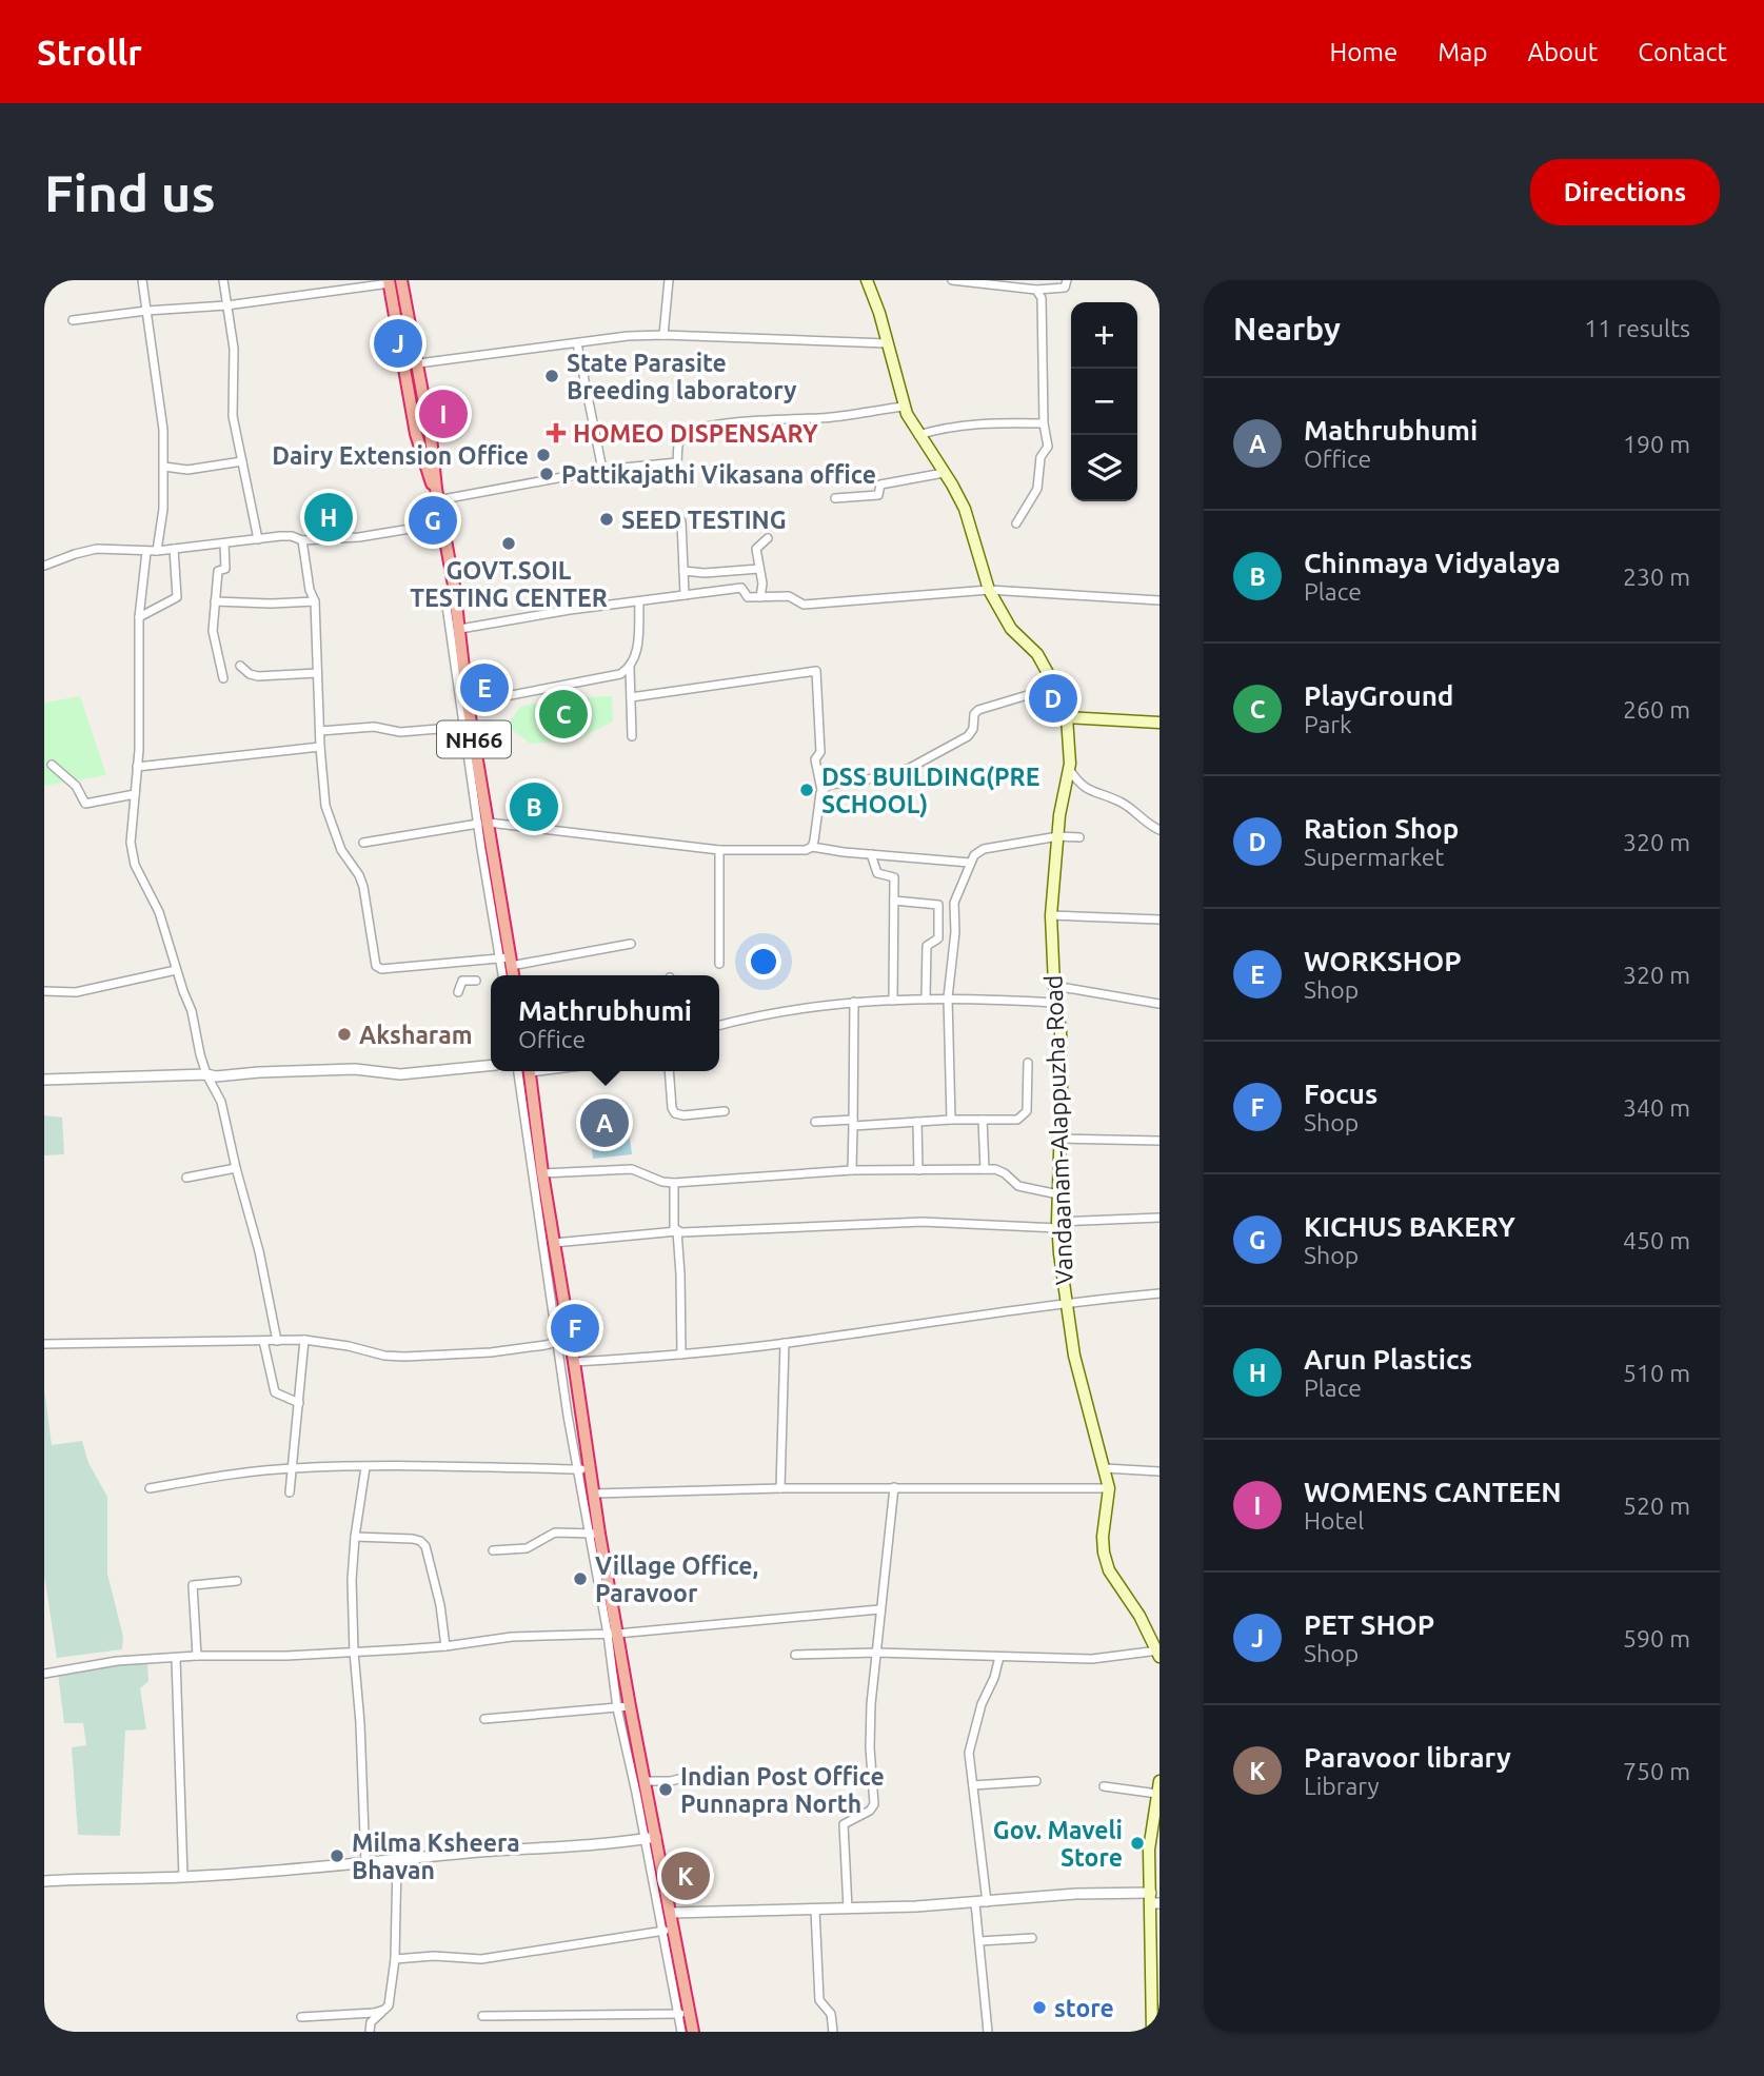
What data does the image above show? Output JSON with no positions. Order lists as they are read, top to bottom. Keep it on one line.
{"streets":{"highway":["NH66"],"main road":["Vandaanam-Alappuzha Road"]},"places":{"other":["State Parasite Breeding laboratory","Dairy Extension Office","Pattikajathi Vikasana office","SEED TESTING","GOVT.SOIL TESTING CENTER","DSS BUILDING(PRE SCHOOL)","Aksharam","Village Office, Paravoor","Indian Post Office Punnapra North","Gov. Maveli Store","Milma Ksheera Bhavan","store"],"health":["HOMEO DISPENSARY"]},"page":{"header":"Strollr","nav":["Home","Map","About","Contact"],"buttons":"Directions","title":"Find us","heading":["Nearby","11 results"],"map_buttons":["+","−"],"pins":["J","I","H","G","E","D","C","B","A","F","K"],"list":[{"mark":"A","name":"Mathrubhumi","note":"Office","value":"190 m"},{"mark":"B","name":"Chinmaya Vidyalaya","note":"Place","value":"230 m"},{"mark":"C","name":"PlayGround","note":"Park","value":"260 m"},{"mark":"D","name":"Ration Shop","note":"Supermarket","value":"320 m"},{"mark":"E","name":"WORKSHOP","note":"Shop","value":"320 m"},{"mark":"F","name":"Focus","note":"Shop","value":"340 m"},{"mark":"G","name":"KICHUS BAKERY","note":"Shop","value":"450 m"},{"mark":"H","name":"Arun Plastics","note":"Place","value":"510 m"},{"mark":"I","name":"WOMENS CANTEEN","note":"Hotel","value":"520 m"},{"mark":"J","name":"PET SHOP","note":"Shop","value":"590 m"},{"mark":"K","name":"Paravoor library","note":"Library","value":"750 m"}],"popup":["Mathrubhumi","Office"]}}
